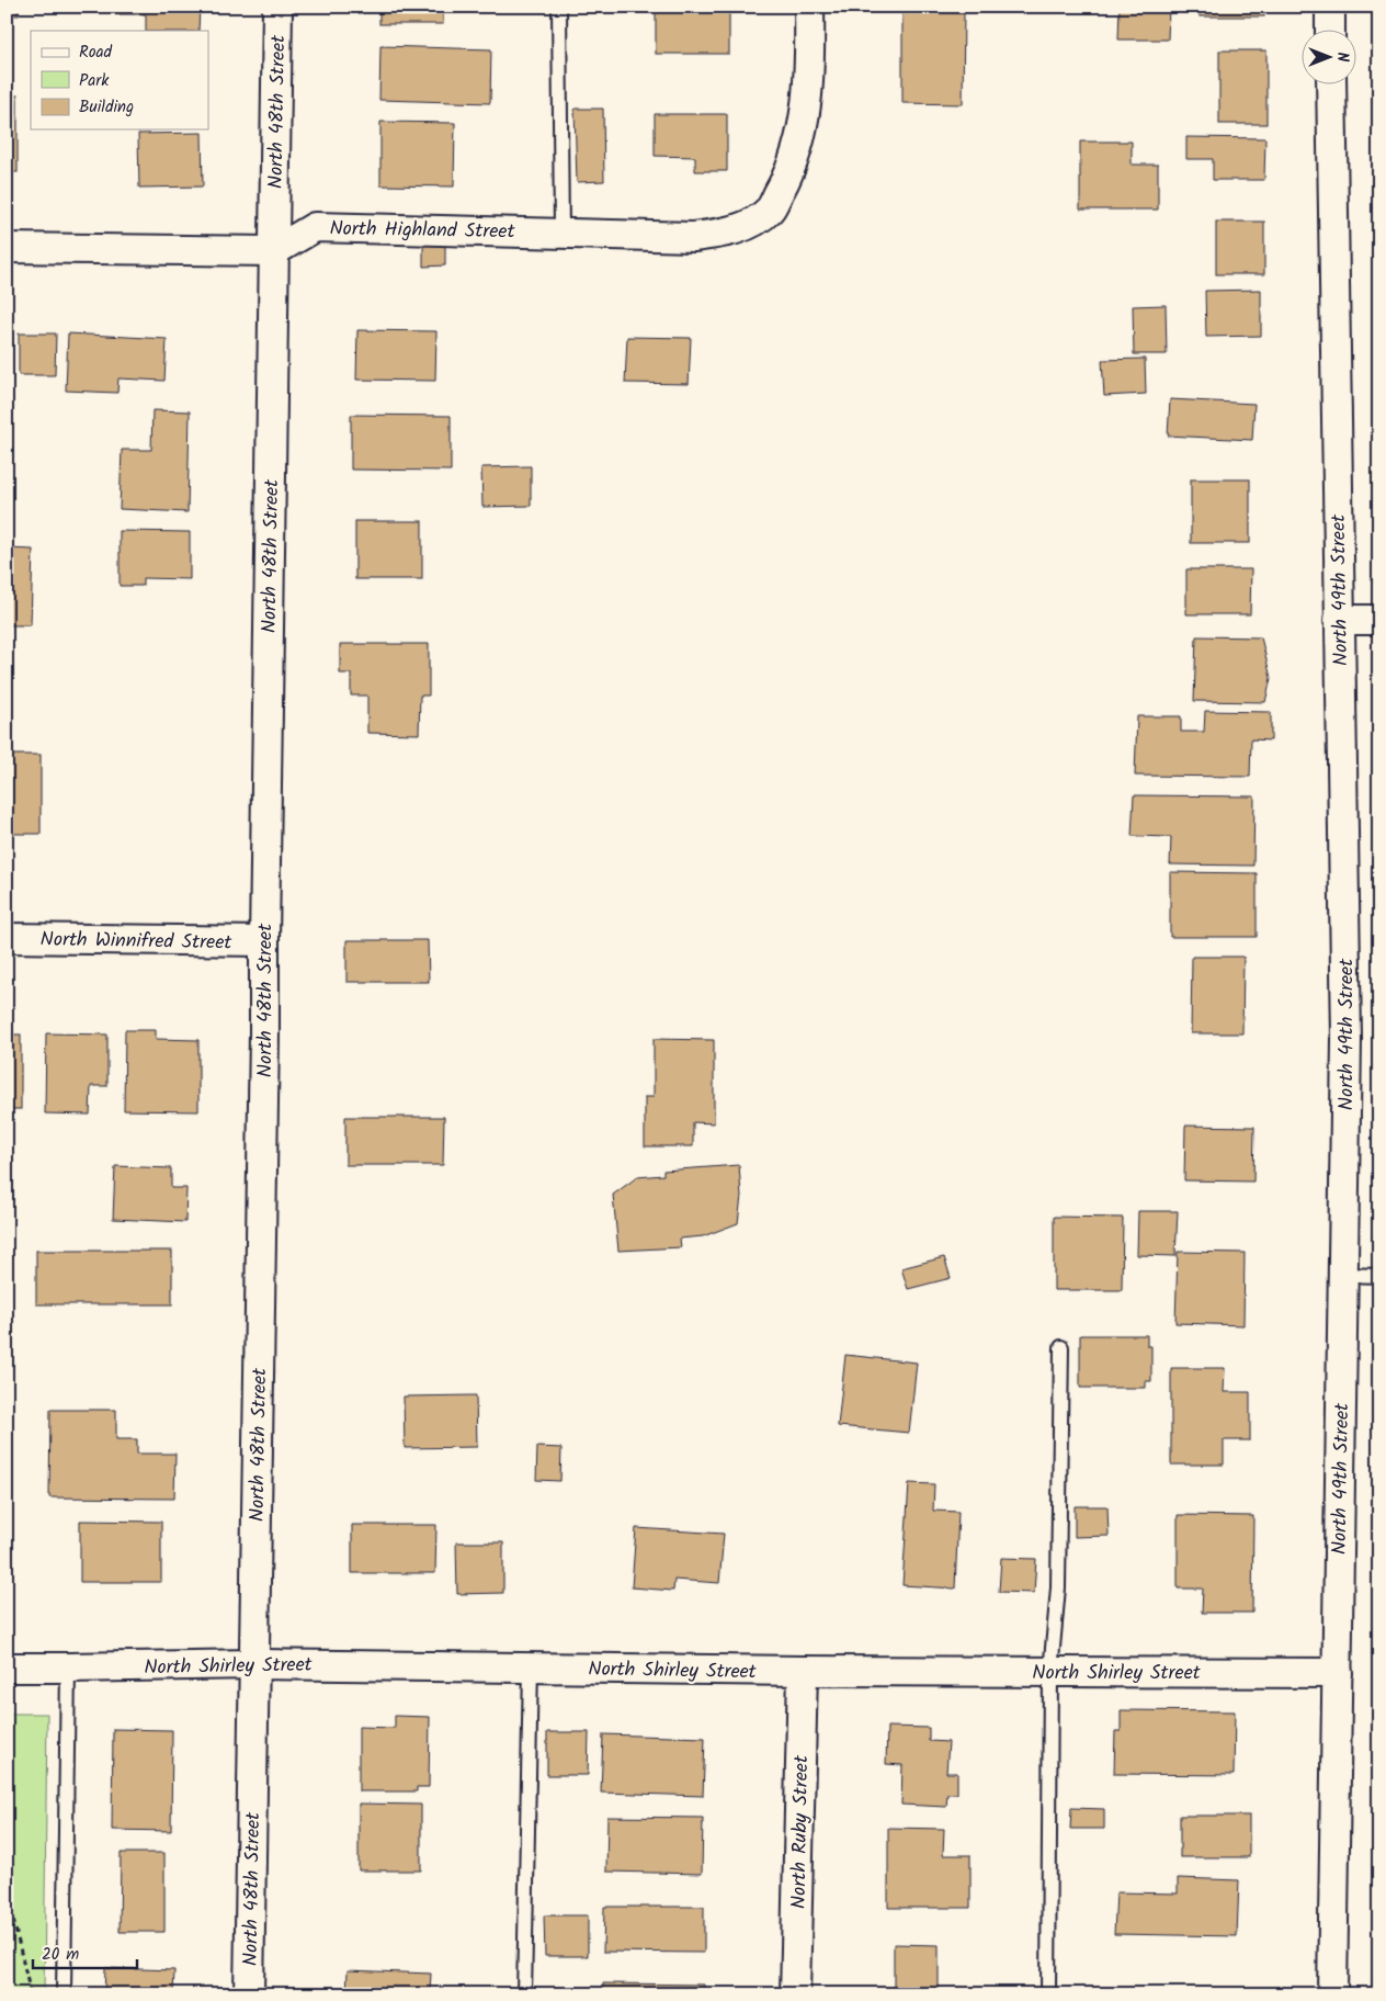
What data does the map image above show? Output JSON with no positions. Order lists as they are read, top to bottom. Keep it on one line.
{"streets":{"street":["North 48th Street","North Highland Street","North 49th Street","North Winnifred Street","North Shirley Street","North Ruby Street"]},"crossings":[["North 48th Street","North Highland Street"],["North 48th Street","North Winnifred Street"],["North 48th Street","North Shirley Street"],["North 49th Street","North Shirley Street"],["North Shirley Street","North Ruby Street"]],"legend":["Road","Park","Building"],"scale_bar":"20 m","north":"right"}
